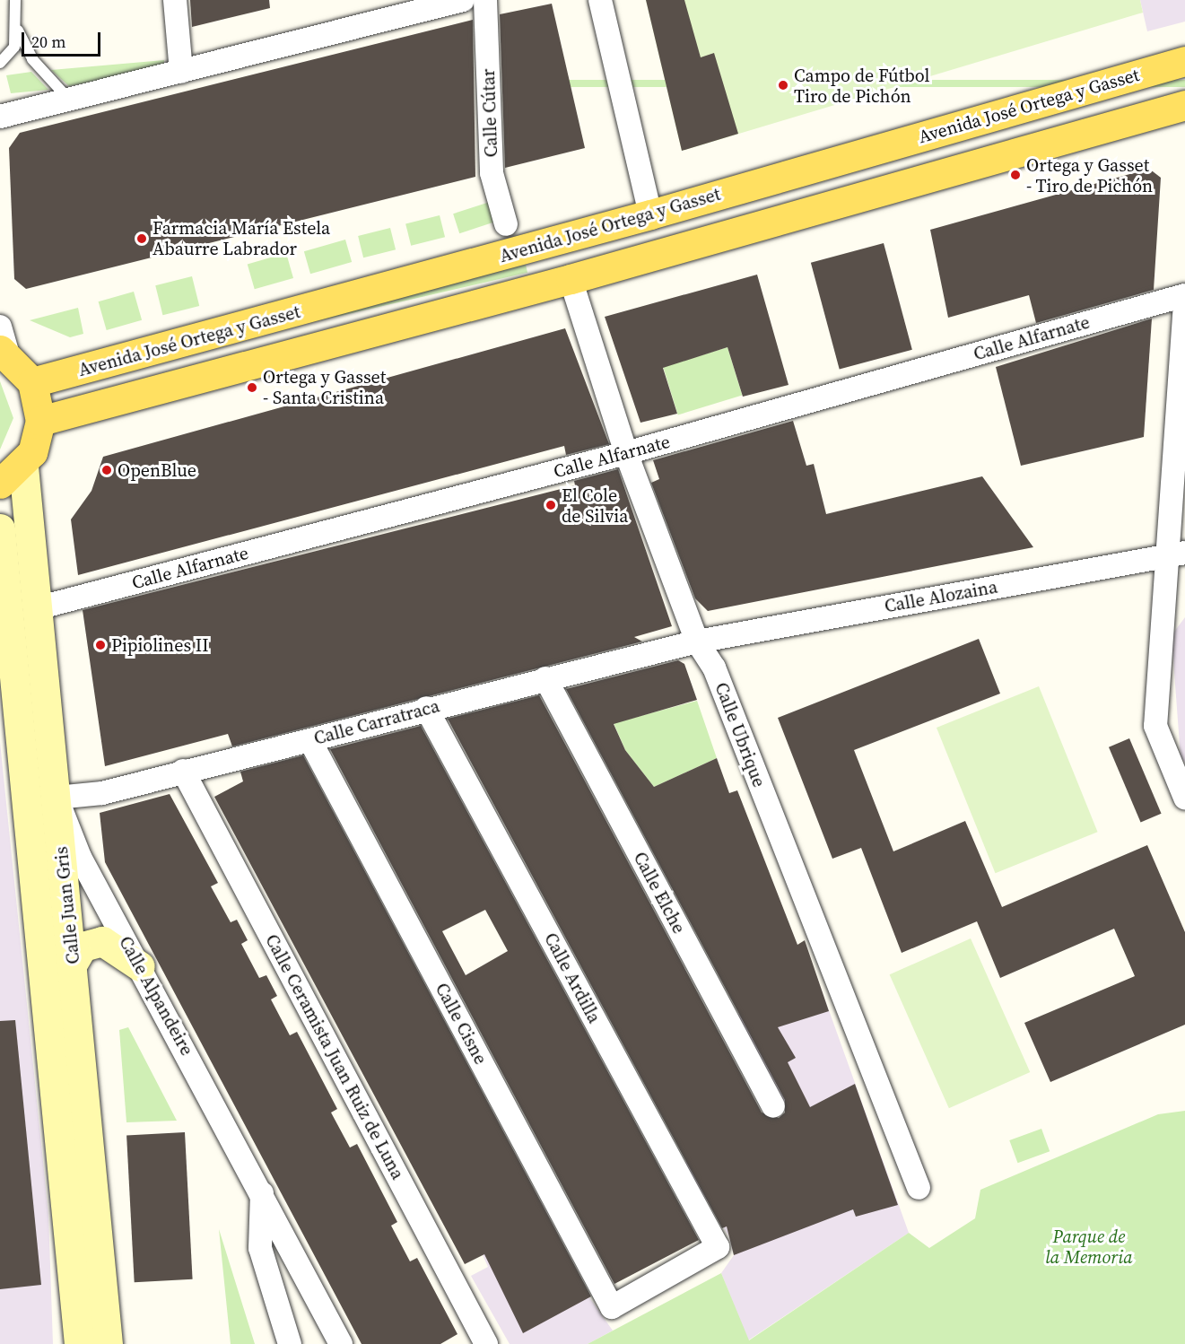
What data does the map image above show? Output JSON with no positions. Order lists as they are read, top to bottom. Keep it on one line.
{"streets":{"main road":["Avenida José Ortega y Gasset","Calle Juan Gris"],"street":["Calle Cútar","Calle Alfarnate","Calle Alozaina","Calle Carratraca","Calle Ubrique","Calle Elche","Calle Ardilla","Calle Alpandeire","Calle Cisne","Calle Ceramista Juan Ruiz de Luna"]},"crossings":[["Calle Alfarnate","Calle Ubrique"],["Calle Alfarnate","Calle Juan Gris"],["Calle Alozaina","Calle Carratraca"],["Calle Alozaina","Calle Ubrique"],["Calle Carratraca","Calle Ubrique"],["Calle Carratraca","Calle Elche"],["Calle Carratraca","Calle Juan Gris"],["Calle Carratraca","Calle Ardilla"],["Calle Carratraca","Calle Alpandeire"],["Calle Carratraca","Calle Cisne"],["Calle Carratraca","Calle Ceramista Juan Ruiz de Luna"],["Calle Juan Gris","Calle Alpandeire"],["Calle Ardilla","Calle Cisne"]],"parks":["Parque de la Memoria"],"places":["Campo de Fútbol Tiro de Pichón","Ortega y Gasset - Tiro de Pichón","Farmacia María Estela Abaurre Labrador","Ortega y Gasset - Santa Cristina","OpenBlue","El Cole de Silvia","Pipiolines II"],"scale_bar":"20 m"}
